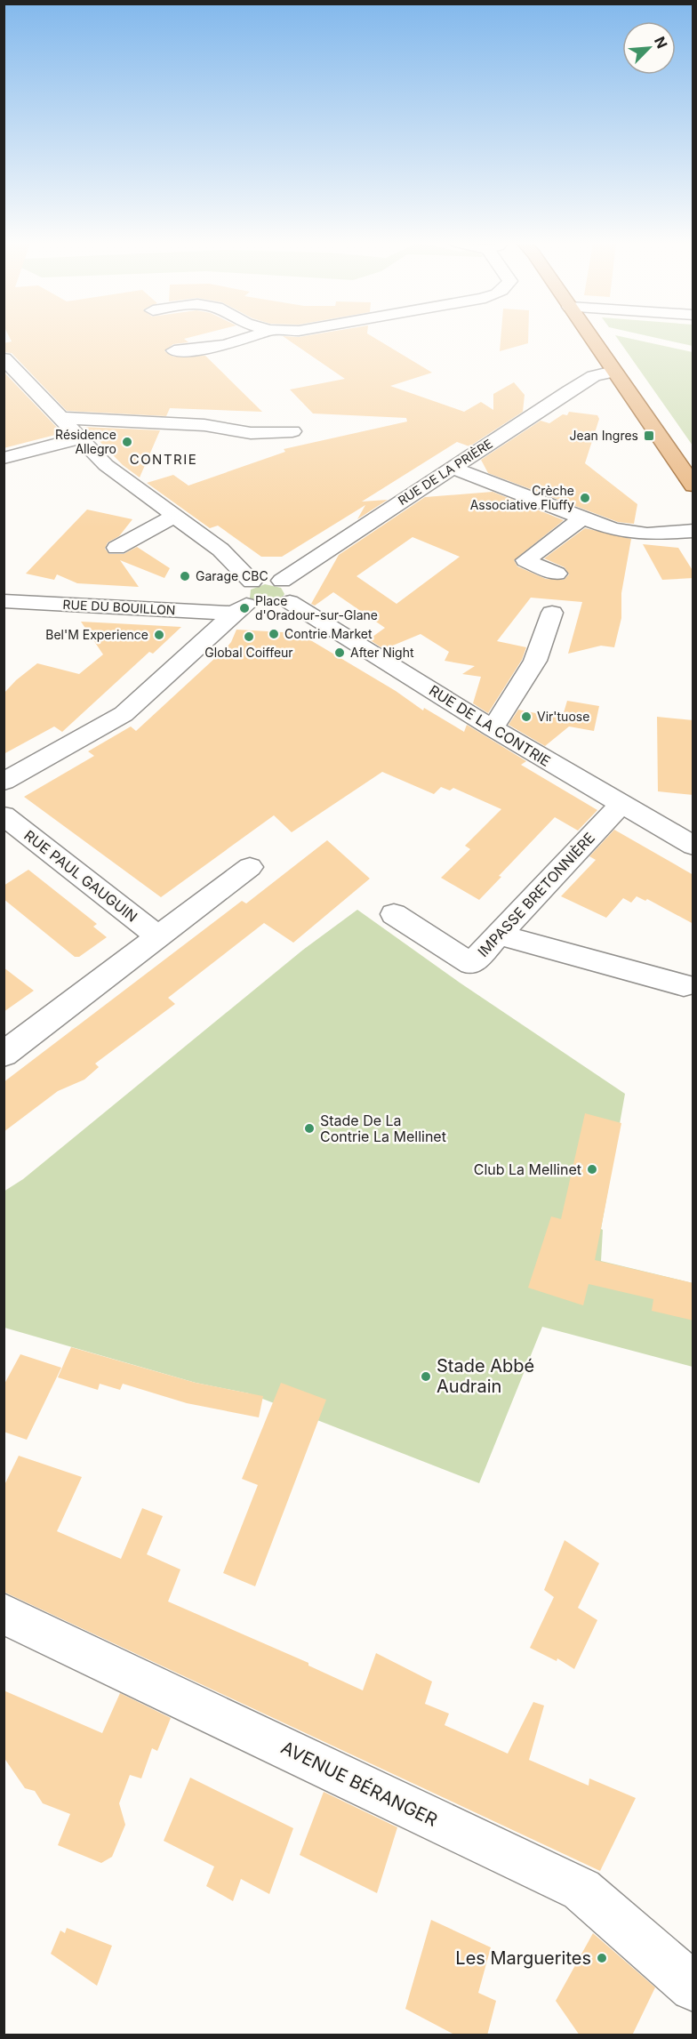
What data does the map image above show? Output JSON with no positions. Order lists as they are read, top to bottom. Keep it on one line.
{"streets":{"street":["RUE DE LA PRIÈRE","RUE DU BOUILLON","RUE DE LA CONTRIE","RUE PAUL GAUGUIN","IMPASSE BRETONNIÈRE","AVENUE BÉRANGER"]},"crossings":[["RUE DE LA PRIÈRE","RUE DU BOUILLON"],["RUE DE LA PRIÈRE","RUE DE LA CONTRIE"],["RUE DU BOUILLON","RUE DE LA CONTRIE"],["RUE DE LA CONTRIE","IMPASSE BRETONNIÈRE"]],"districts":["CONTRIE"],"places":{"transit":["Jean Ingres"],"other":["Résidence Allegro","Crèche Associative Fluffy","Garage CBC","Place d'Oradour-sur-Glane","Contrie Market","Bel'M Experience","Global Coiffeur","After Night","Vir'tuose","Stade De La Contrie La Mellinet","Club La Mellinet","Stade Abbé Audrain","Les Marguerites"]},"north":"top right"}
